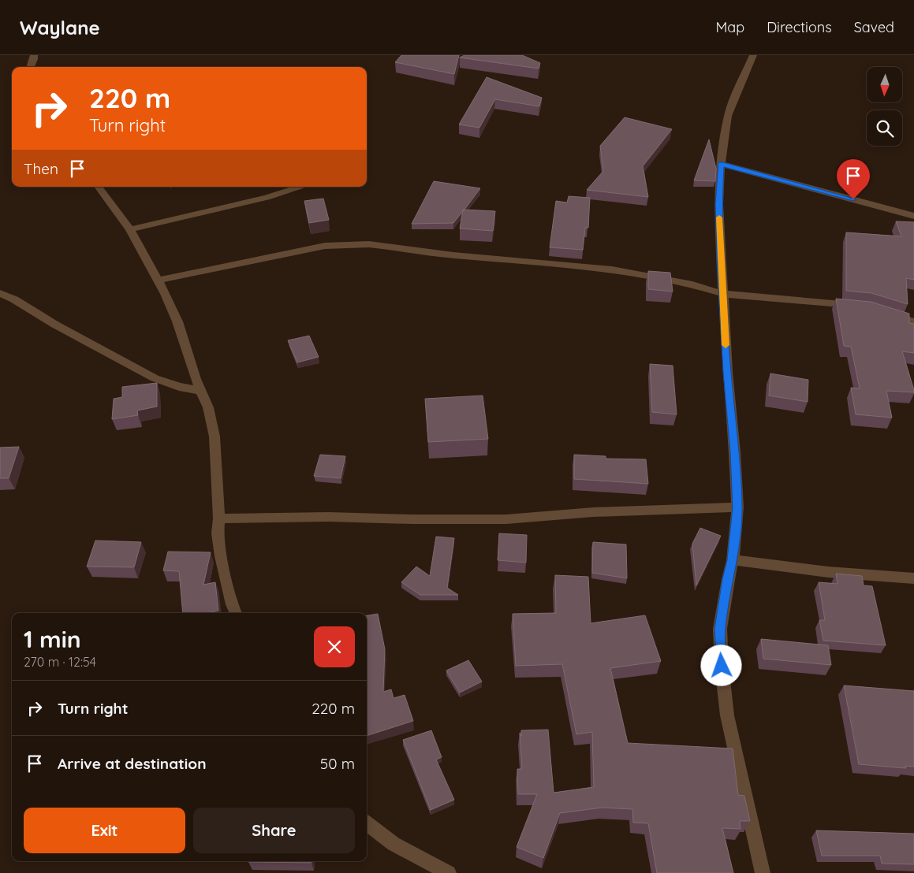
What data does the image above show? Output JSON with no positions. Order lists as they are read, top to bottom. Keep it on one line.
{"north":"bottom","page":{"header":"Waylane","nav":["Map","Directions","Saved"],"turn":["220 m","Turn right"],"then":"Then","heading":["1 min","270 m · 12:54"],"list":[{"name":"Turn right","value":"220 m"},{"name":"Arrive at destination","value":"50 m"}],"buttons":["Exit","Share"]}}
